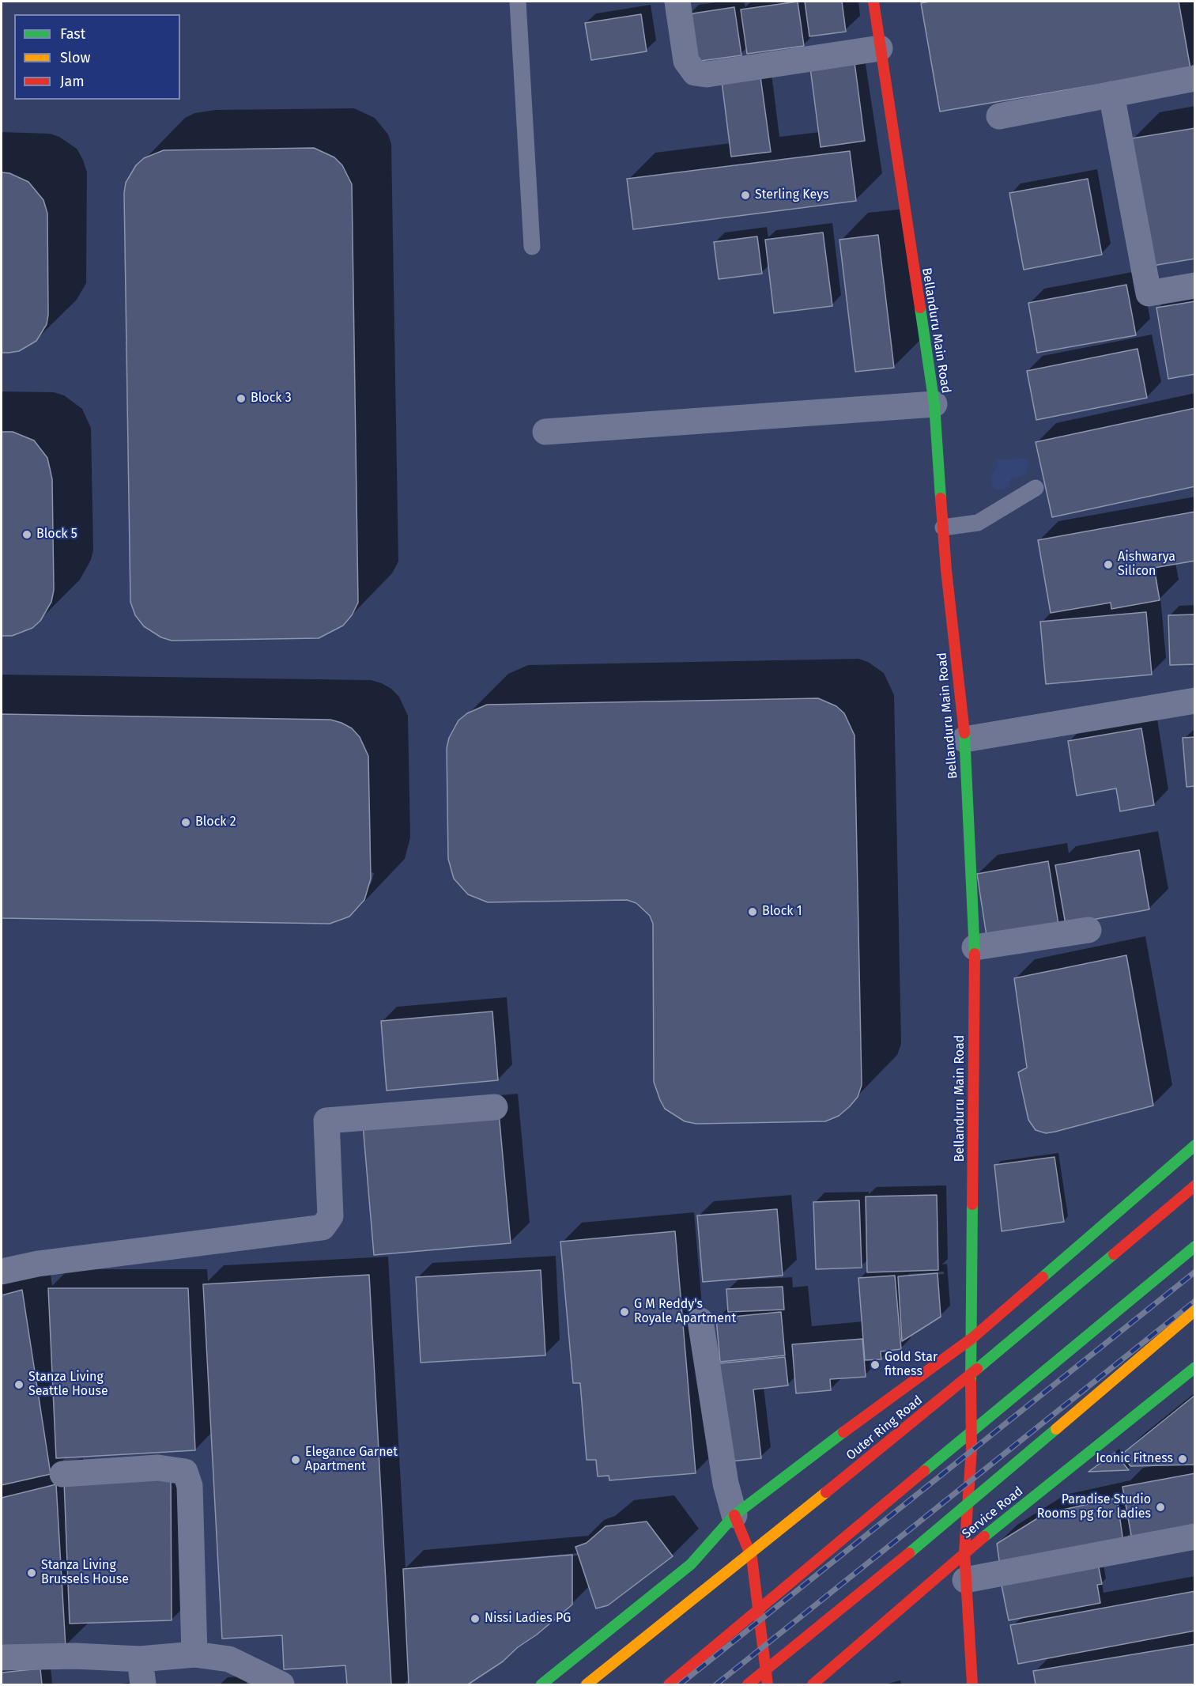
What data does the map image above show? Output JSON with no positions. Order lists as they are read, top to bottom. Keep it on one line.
{"streets":{"main road":["Bellanduru Main Road","Outer Ring Road","Service Road"]},"crossings":[["Bellanduru Main Road","Service Road"]],"places":["Sterling Keys","Block 3","Block 5","Aishwarya Silicon","Block 2","Block 1","G M Reddy's Royale Apartment","Gold Star fitness","Stanza Living Seattle House","Iconic Fitness","Elegance Garnet Apartment","Paradise Studio Rooms pg for ladies","Stanza Living Brussels House","Nissi Ladies PG"],"legend":["Fast","Slow","Jam"]}
